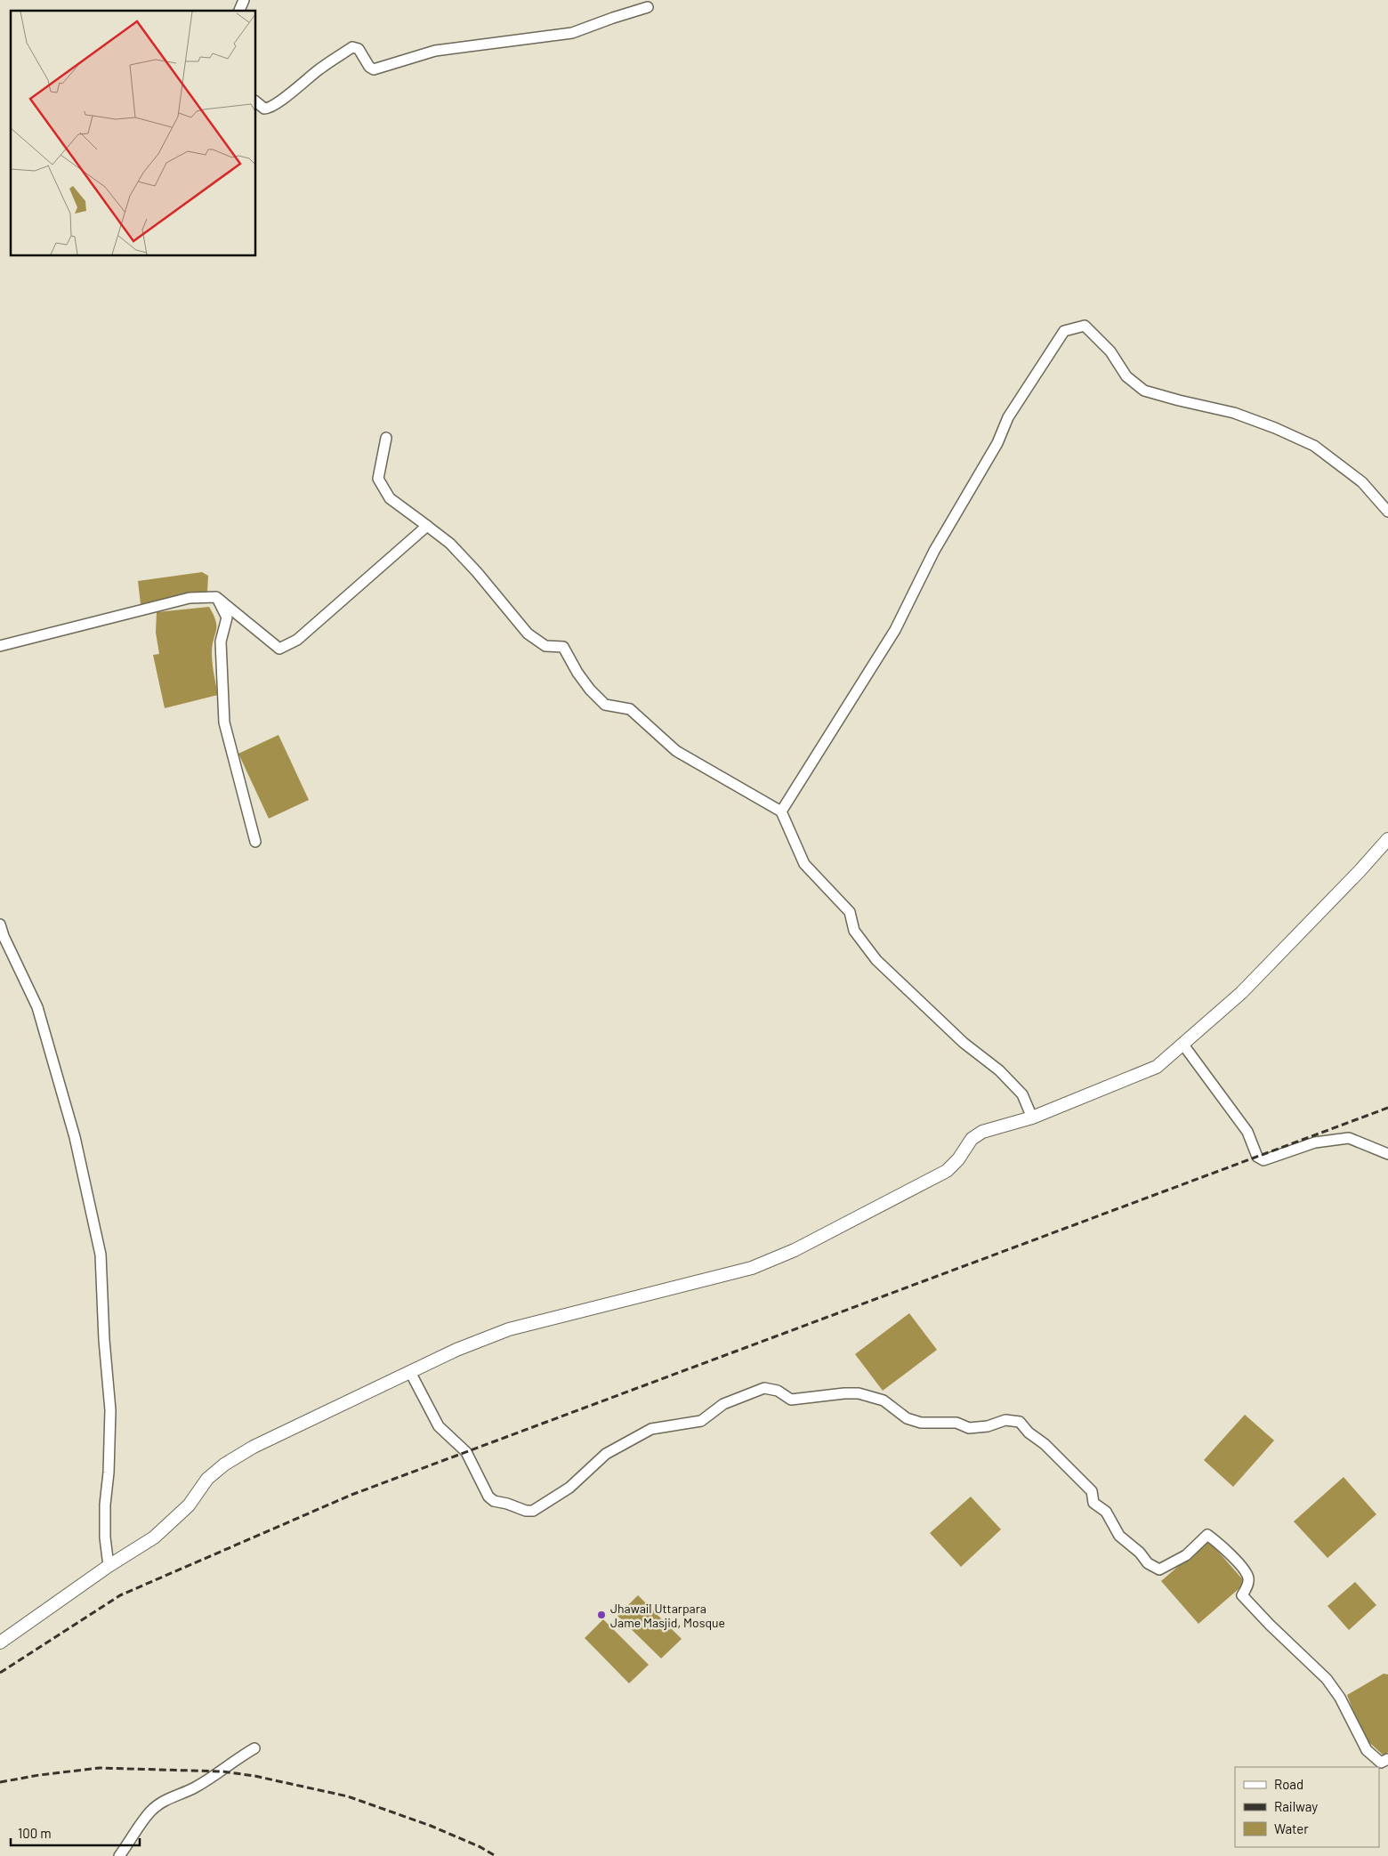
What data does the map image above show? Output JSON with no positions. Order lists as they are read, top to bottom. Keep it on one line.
{"places":["Jhawail Uttarpara Jame Masjid, Mosque"],"legend":["Road","Railway","Water"],"scale_bar":"100 m"}
